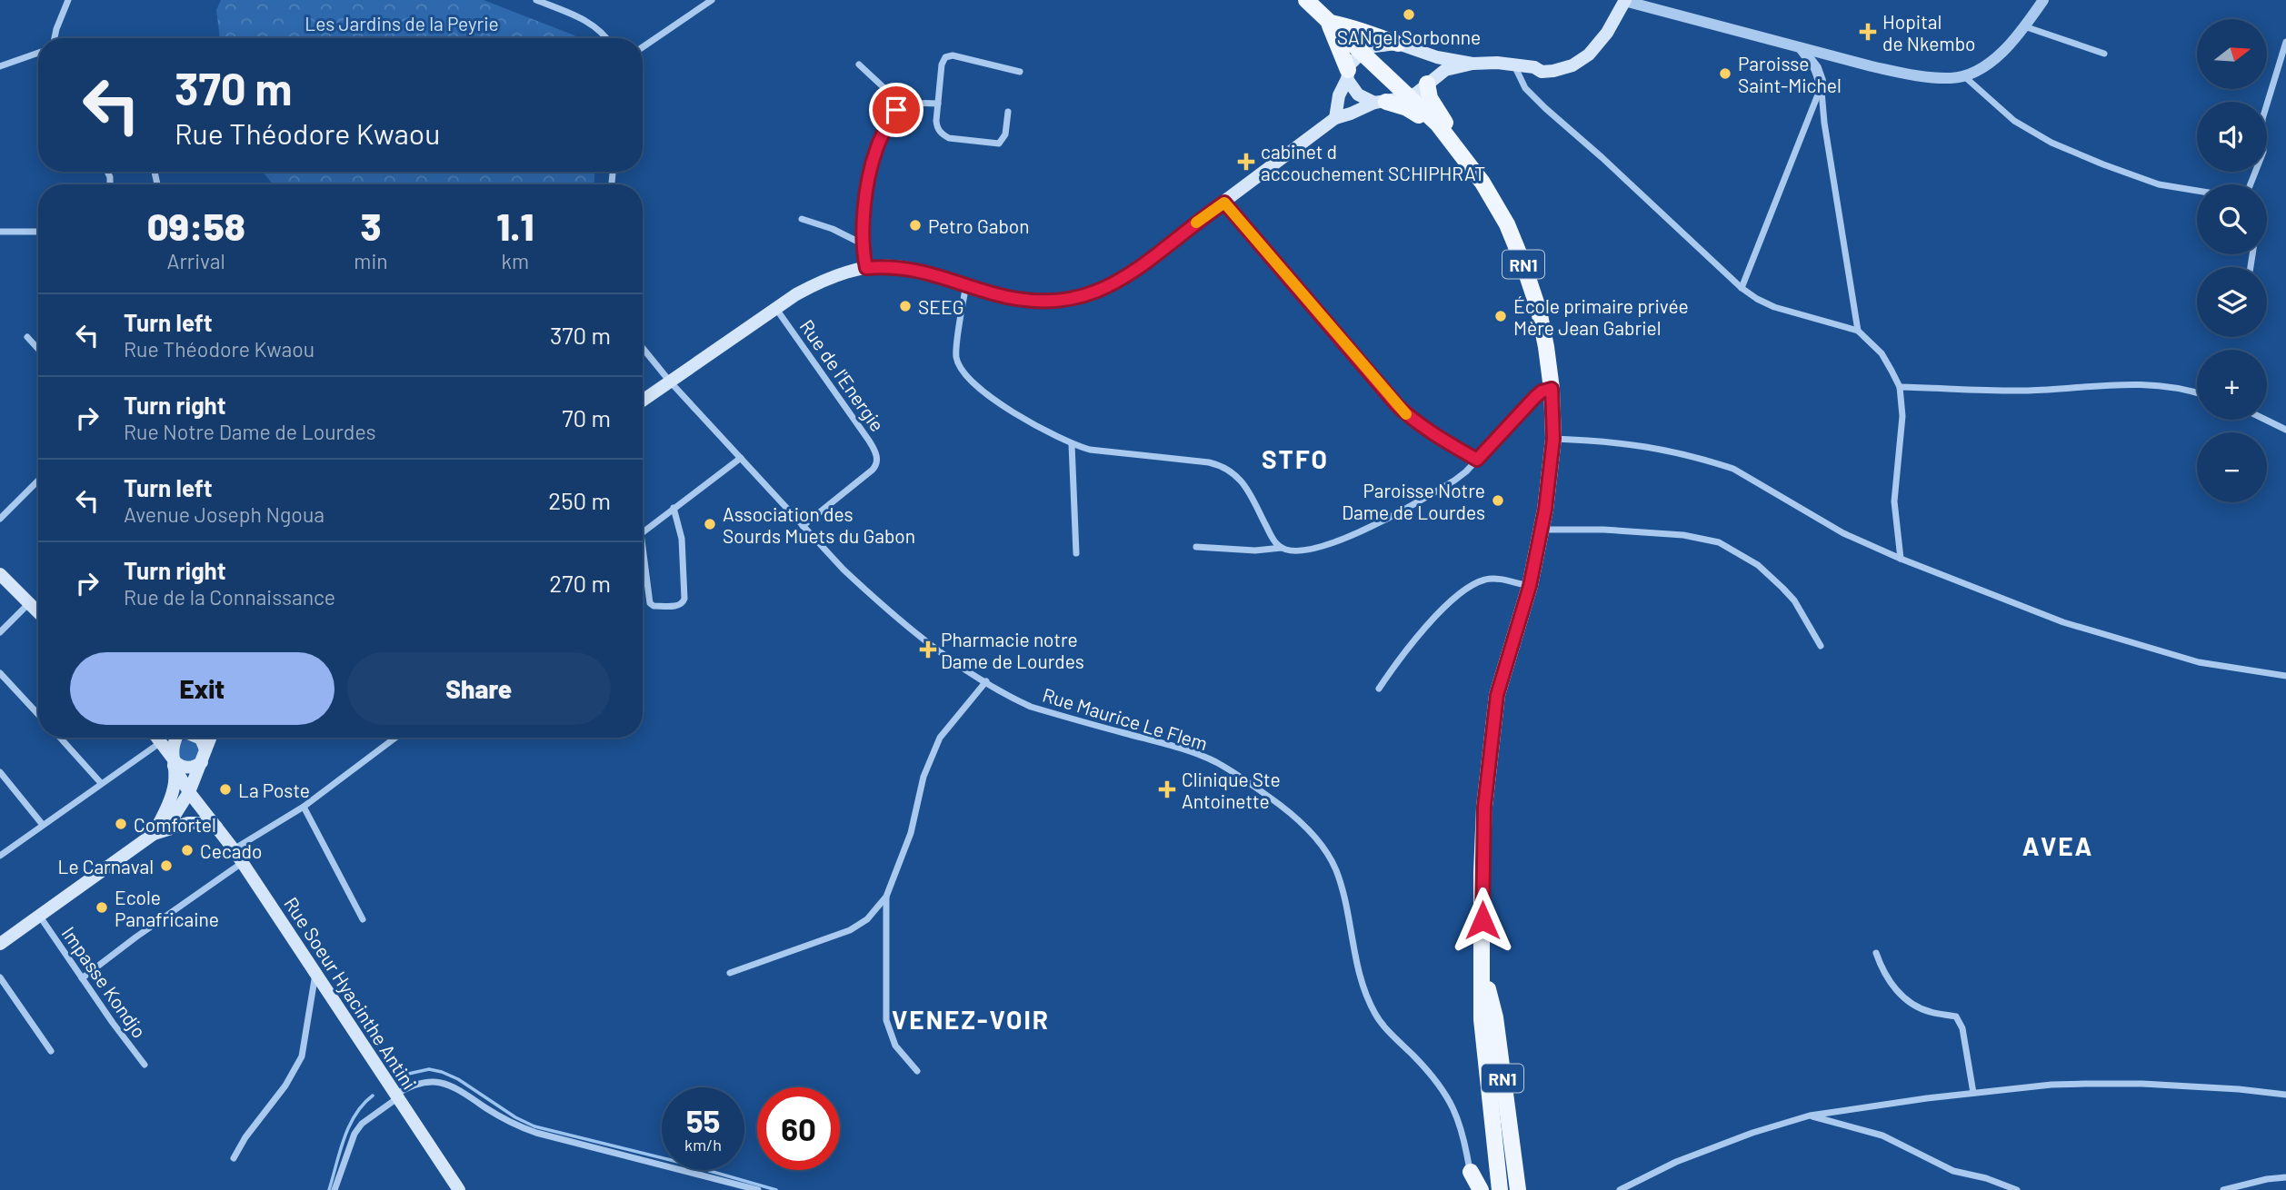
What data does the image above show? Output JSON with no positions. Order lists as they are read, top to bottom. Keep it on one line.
{"streets":{"main road":["RN1","Rue Soeur Hyacinthe Antini"],"street":["Rue de l'Energie","Rue Maurice Le Flem","Impasse Kondjo"]},"crossings":[["Rue de l'Energie","Rue Maurice Le Flem"]],"districts":["STFO","AVEA","VENEZ-VOIR"],"parks":["Les Jardins de la Peyrie"],"places":{"other":["SANgel Sorbonne","Paroisse Saint-Michel","Petro Gabon","SEEG","École primaire privée Mère Jean Gabriel","Paroisse Notre Dame de Lourdes","Association des Sourds Muets du Gabon","La Poste","Comfortel","Cecado","Le Carnaval","Ecole Panafricaine"],"health":["Hopital de Nkembo","cabinet d accouchement SCHIPHRAT","Pharmacie notre Dame de Lourdes","Clinique Ste Antoinette"]},"north":"right","page":{"map_buttons":["+","−"],"turn":["370 m","Rue Théodore Kwaou"],"eta":["09:58","Arrival","3","min","1.1","km"],"list":[{"name":"Turn left","note":"Rue Théodore Kwaou","value":"370 m"},{"name":"Turn right","note":"Rue Notre Dame de Lourdes","value":"70 m"},{"name":"Turn left","note":"Avenue Joseph Ngoua","value":"250 m"},{"name":"Turn right","note":"Rue de la Connaissance","value":"270 m"}],"buttons":["Exit","Share"],"speed":"55 km/h","limit":"60"}}
